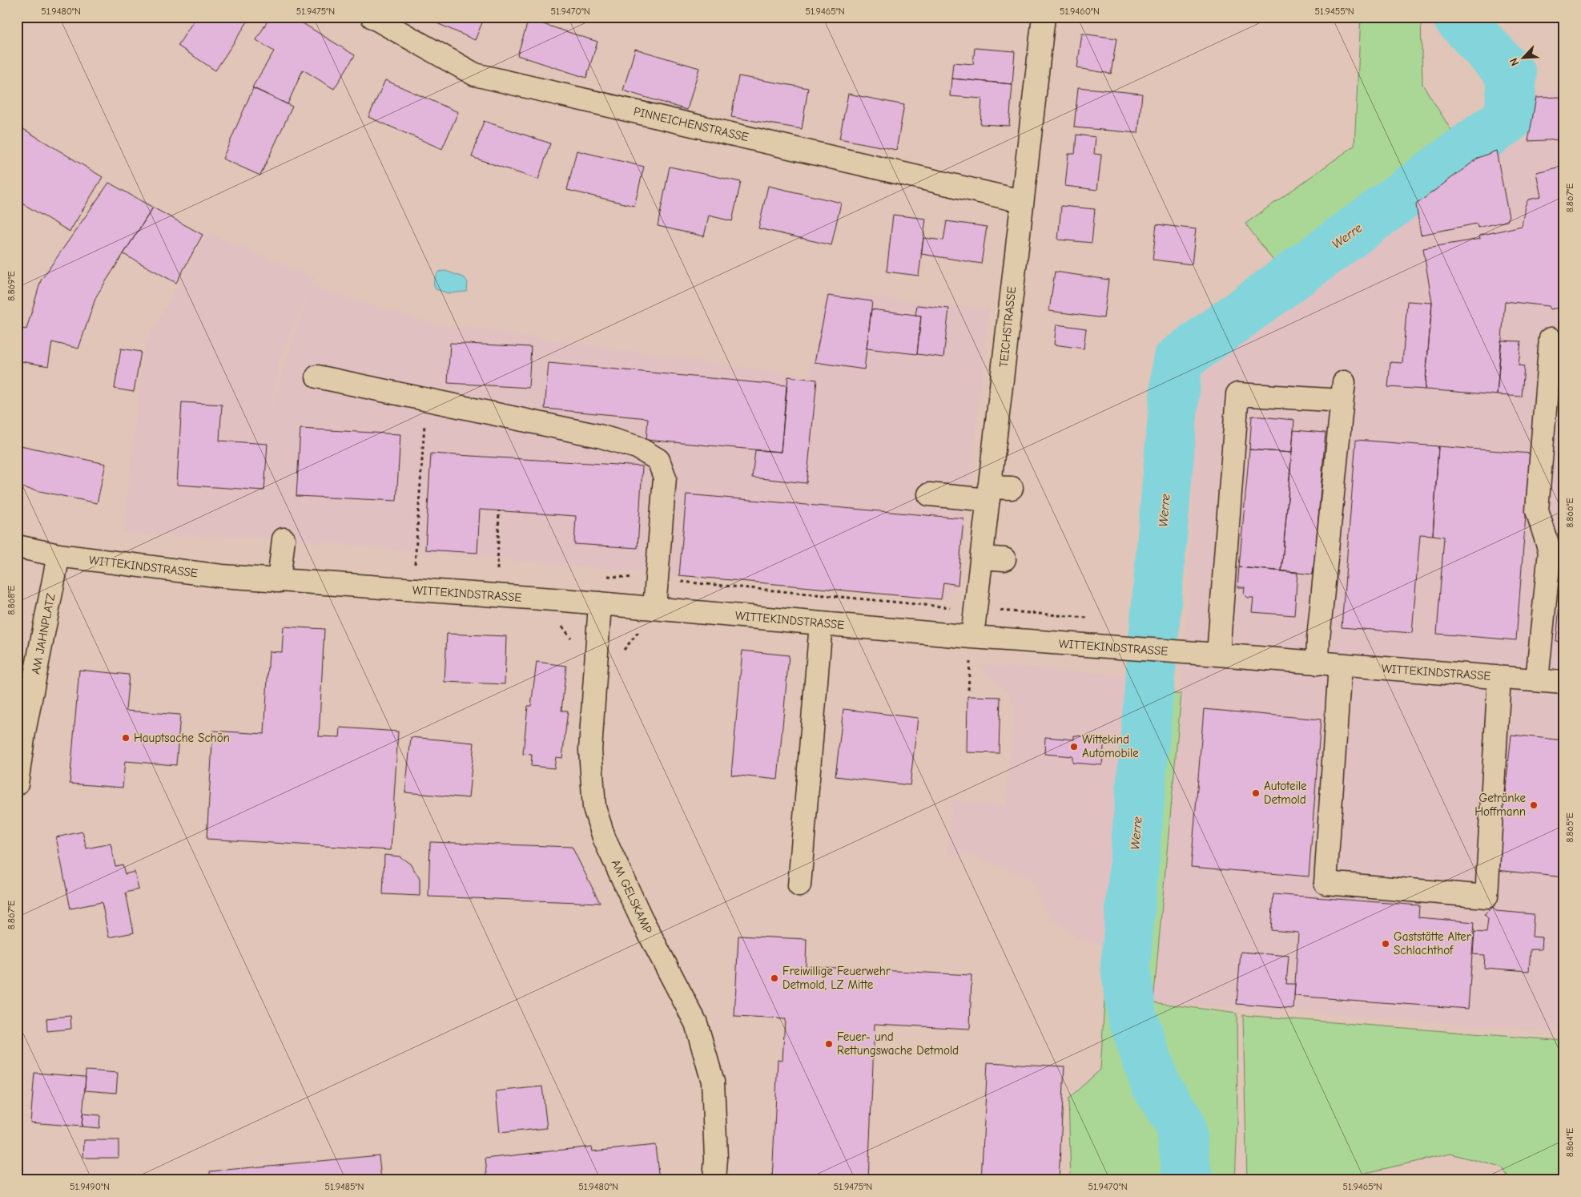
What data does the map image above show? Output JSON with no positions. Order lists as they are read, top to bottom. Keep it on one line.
{"streets":{"street":["PINNEICHENSTRASSE","TEICHSTRASSE","WITTEKINDSTRASSE","AM JAHNPLATZ","AM GELSKAMP"]},"crossings":[["PINNEICHENSTRASSE","TEICHSTRASSE"],["TEICHSTRASSE","WITTEKINDSTRASSE"],["WITTEKINDSTRASSE","AM JAHNPLATZ"],["WITTEKINDSTRASSE","AM GELSKAMP"]],"water":["Werre"],"places":["Hauptsache Schön","Wittekind Automobile","Autoteile Detmold","Getränke Hoffmann","Gaststätte Alter Schlachthof","Freiwillige Feuerwehr Detmold, LZ Mitte","Feuer- und Rettungswache Detmold"],"north":"bottom left","coordinates":["51.9480°N","51.9475°N","51.9470°N","51.9465°N","51.9460°N","51.9455°N","8.867°E","8.869°E","8.866°E","8.868°E","8.865°E","8.864°E","51.9490°N","51.9485°N"]}
